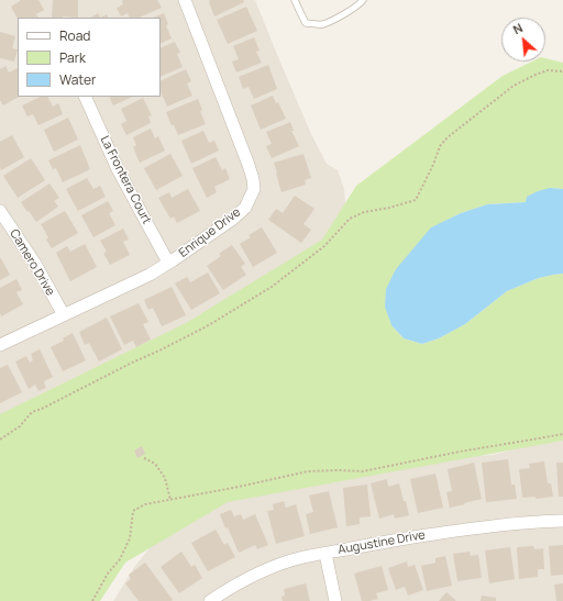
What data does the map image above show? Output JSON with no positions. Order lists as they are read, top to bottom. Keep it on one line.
{"streets":{"street":["La Frontera Court","Enrique Drive","Camero Drive","Augustine Drive"]},"crossings":[["La Frontera Court","Enrique Drive"],["Enrique Drive","Camero Drive"]],"legend":["Road","Park","Water"],"north":"top left"}
